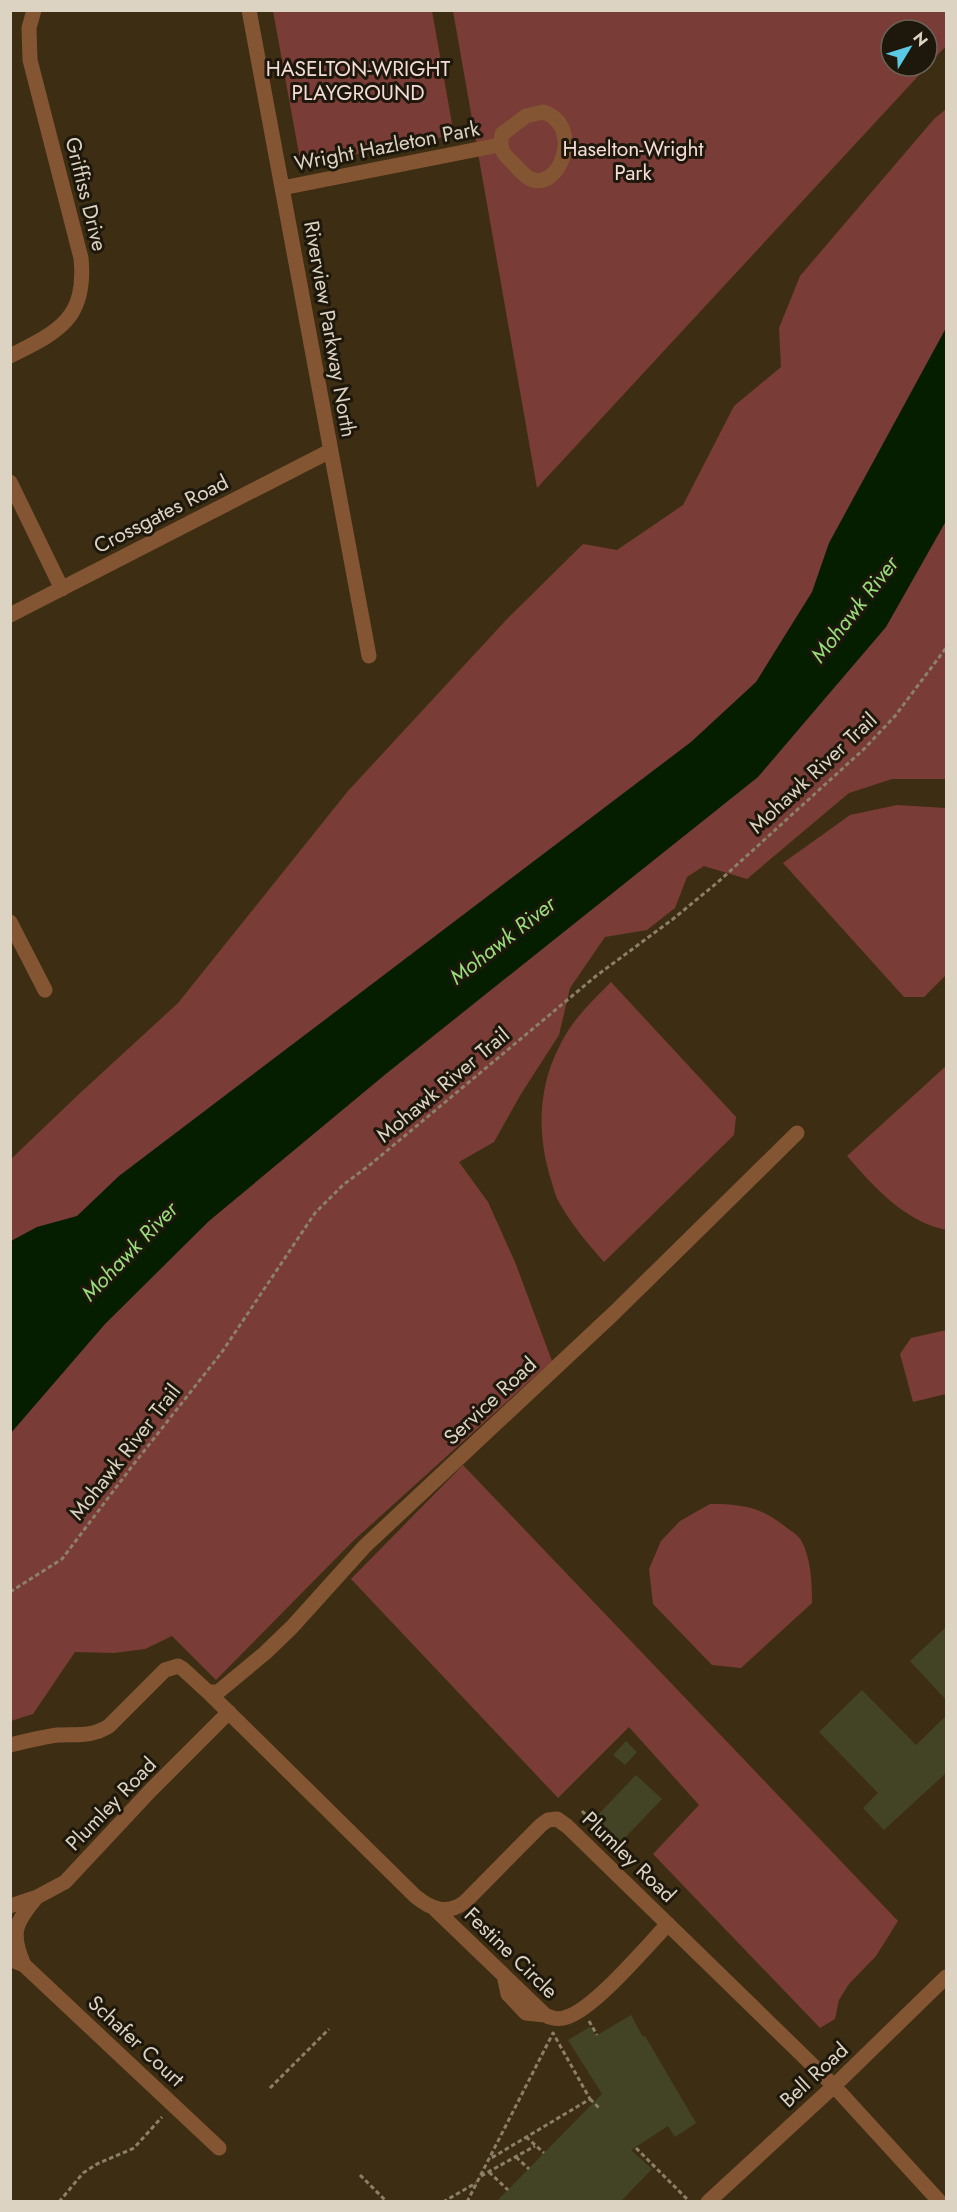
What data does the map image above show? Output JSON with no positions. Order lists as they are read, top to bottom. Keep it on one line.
{"streets":{"street":["Wright Hazleton Park","Griffiss Drive","Riverview Parkway North","Crossgates Road","Service Road","Plumley Road","Festine Circle","Schafer Court","Bell Road"],"path":["Mohawk River Trail"]},"crossings":[["Wright Hazleton Park","Riverview Parkway North"],["Riverview Parkway North","Crossgates Road"],["Plumley Road","Festine Circle"],["Plumley Road","Schafer Court"],["Plumley Road","Bell Road"]],"water":["Mohawk River"],"parks":["HASELTON-WRIGHT PLAYGROUND","Haselton-Wright Park"],"north":"top right"}
